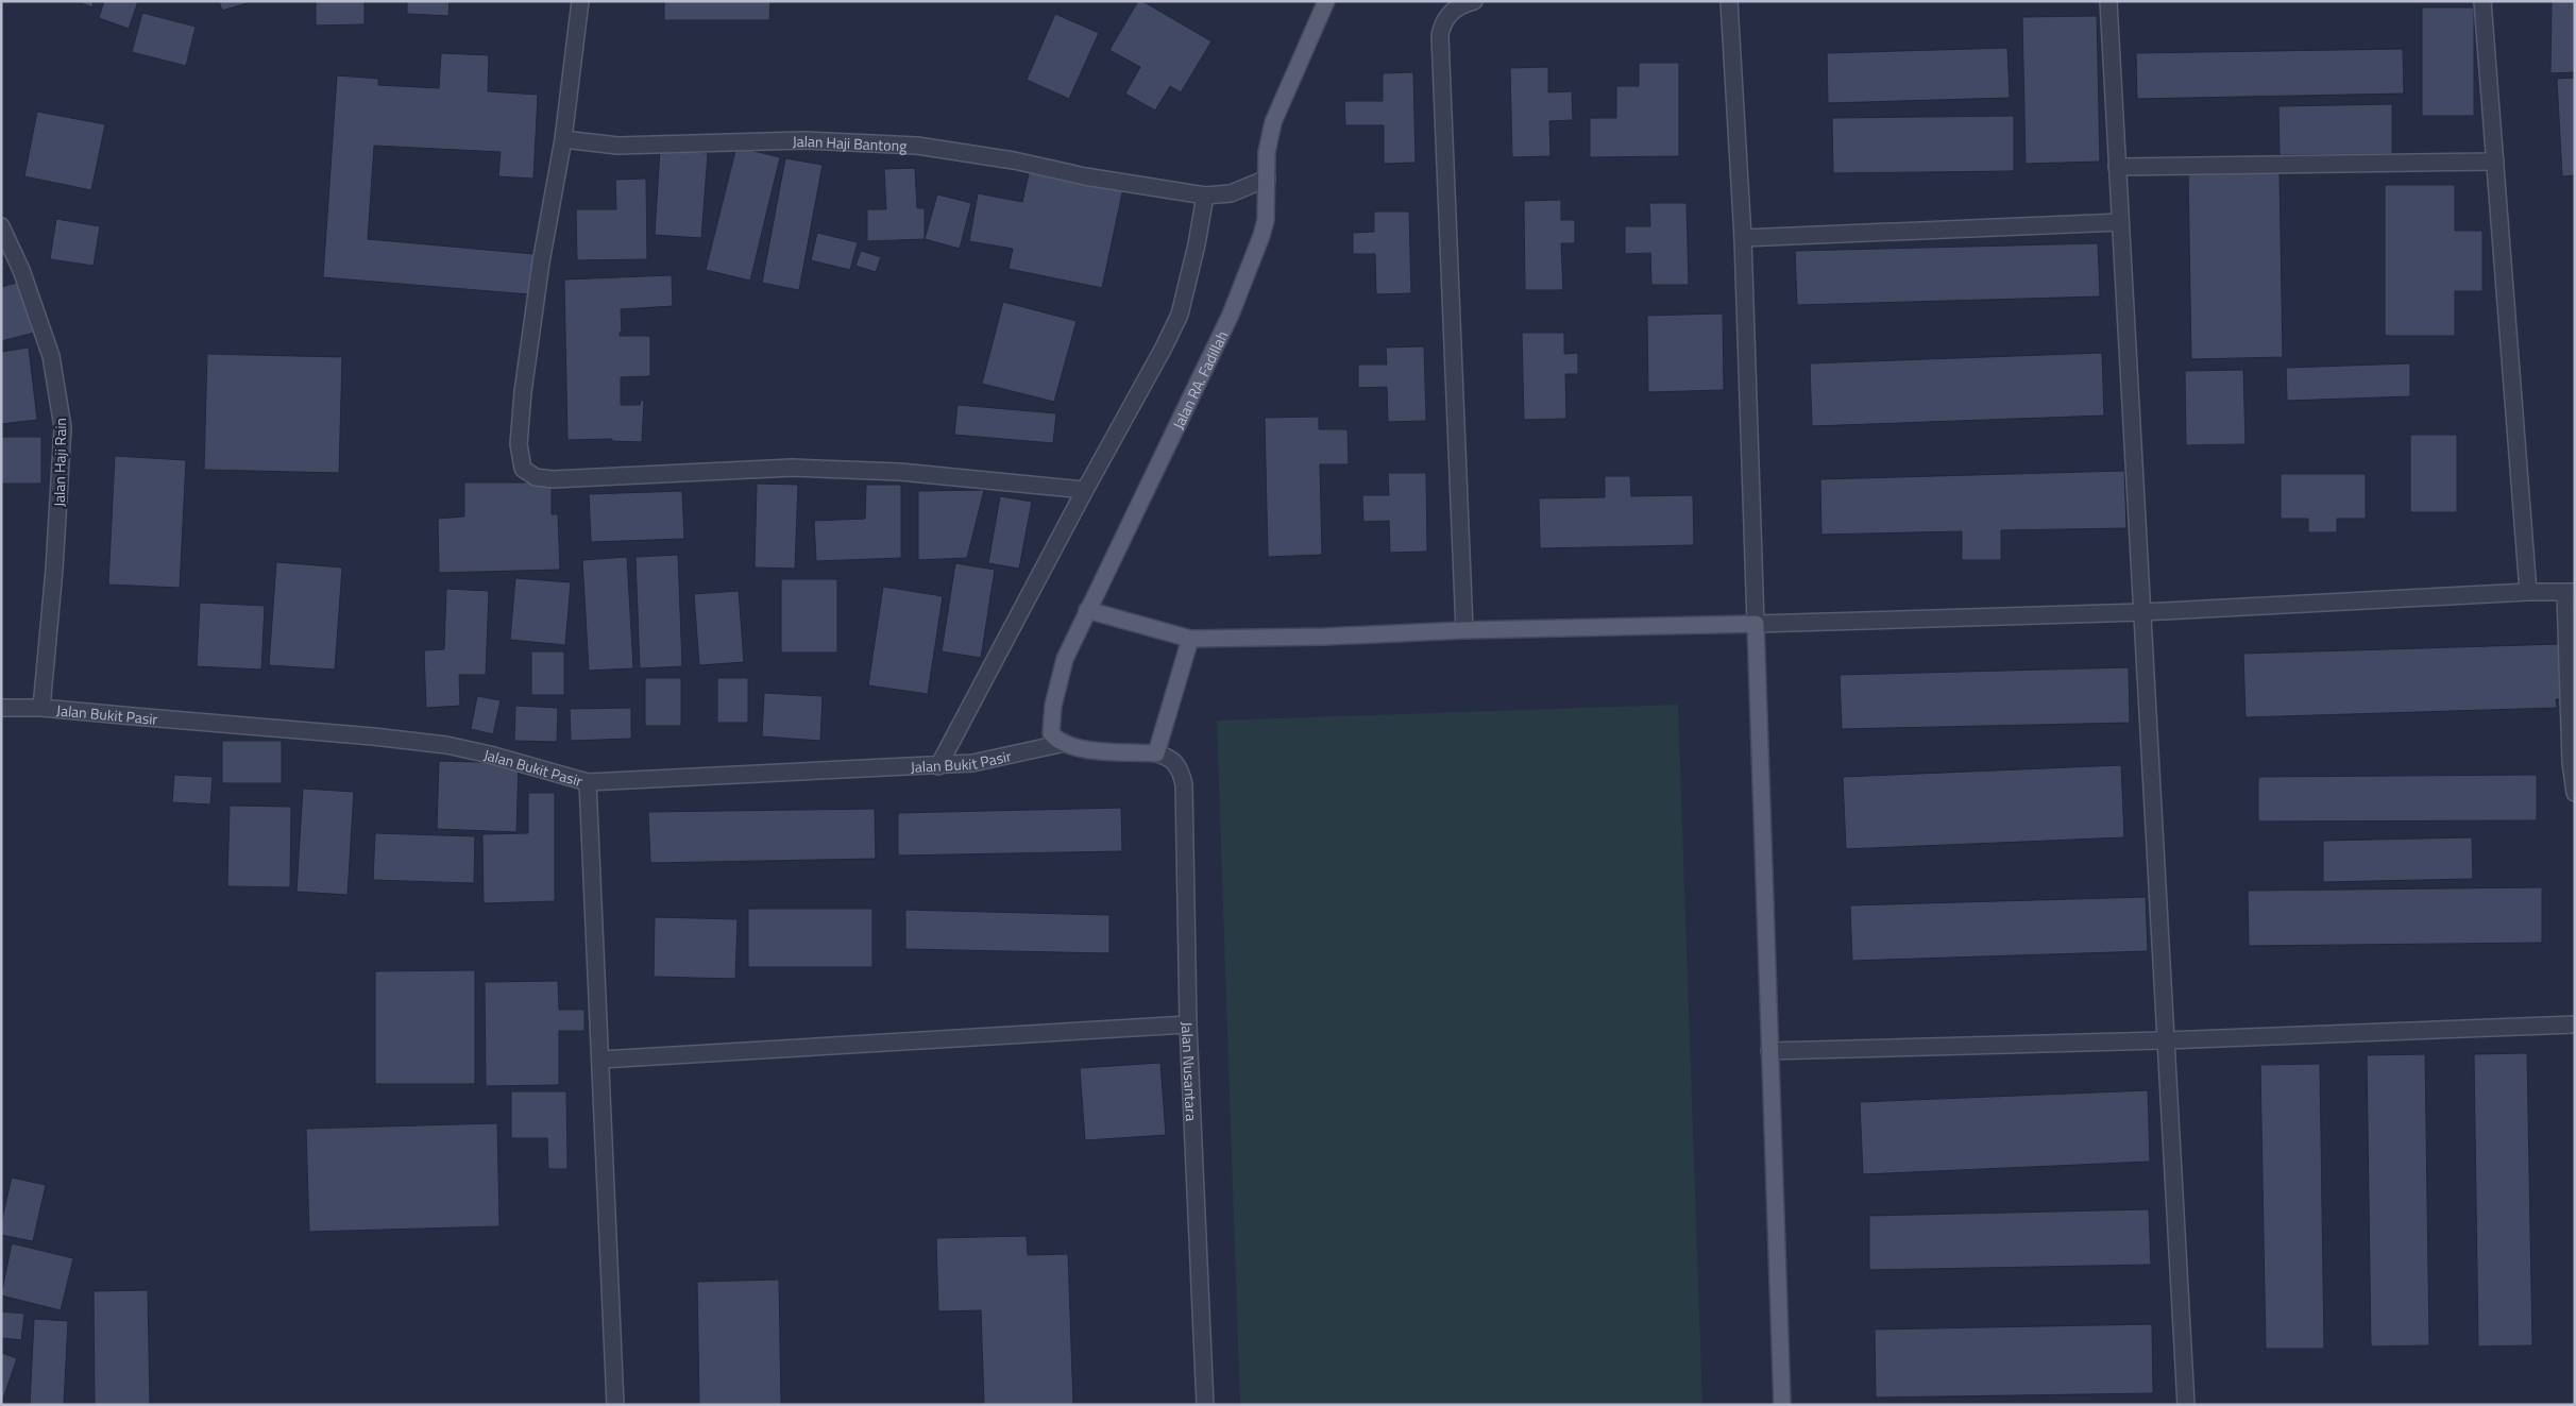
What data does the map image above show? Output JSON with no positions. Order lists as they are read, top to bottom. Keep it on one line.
{"streets":{"main road":["Jalan RA. Fadillah"],"street":["Jalan Haji Bantong","Jalan Haji Rain","Jalan Bukit Pasir","Jalan Nusantara"]},"crossings":[["Jalan Haji Bantong","Jalan RA. Fadillah"],["Jalan RA. Fadillah","Jalan Bukit Pasir"],["Jalan Haji Rain","Jalan Bukit Pasir"]]}
